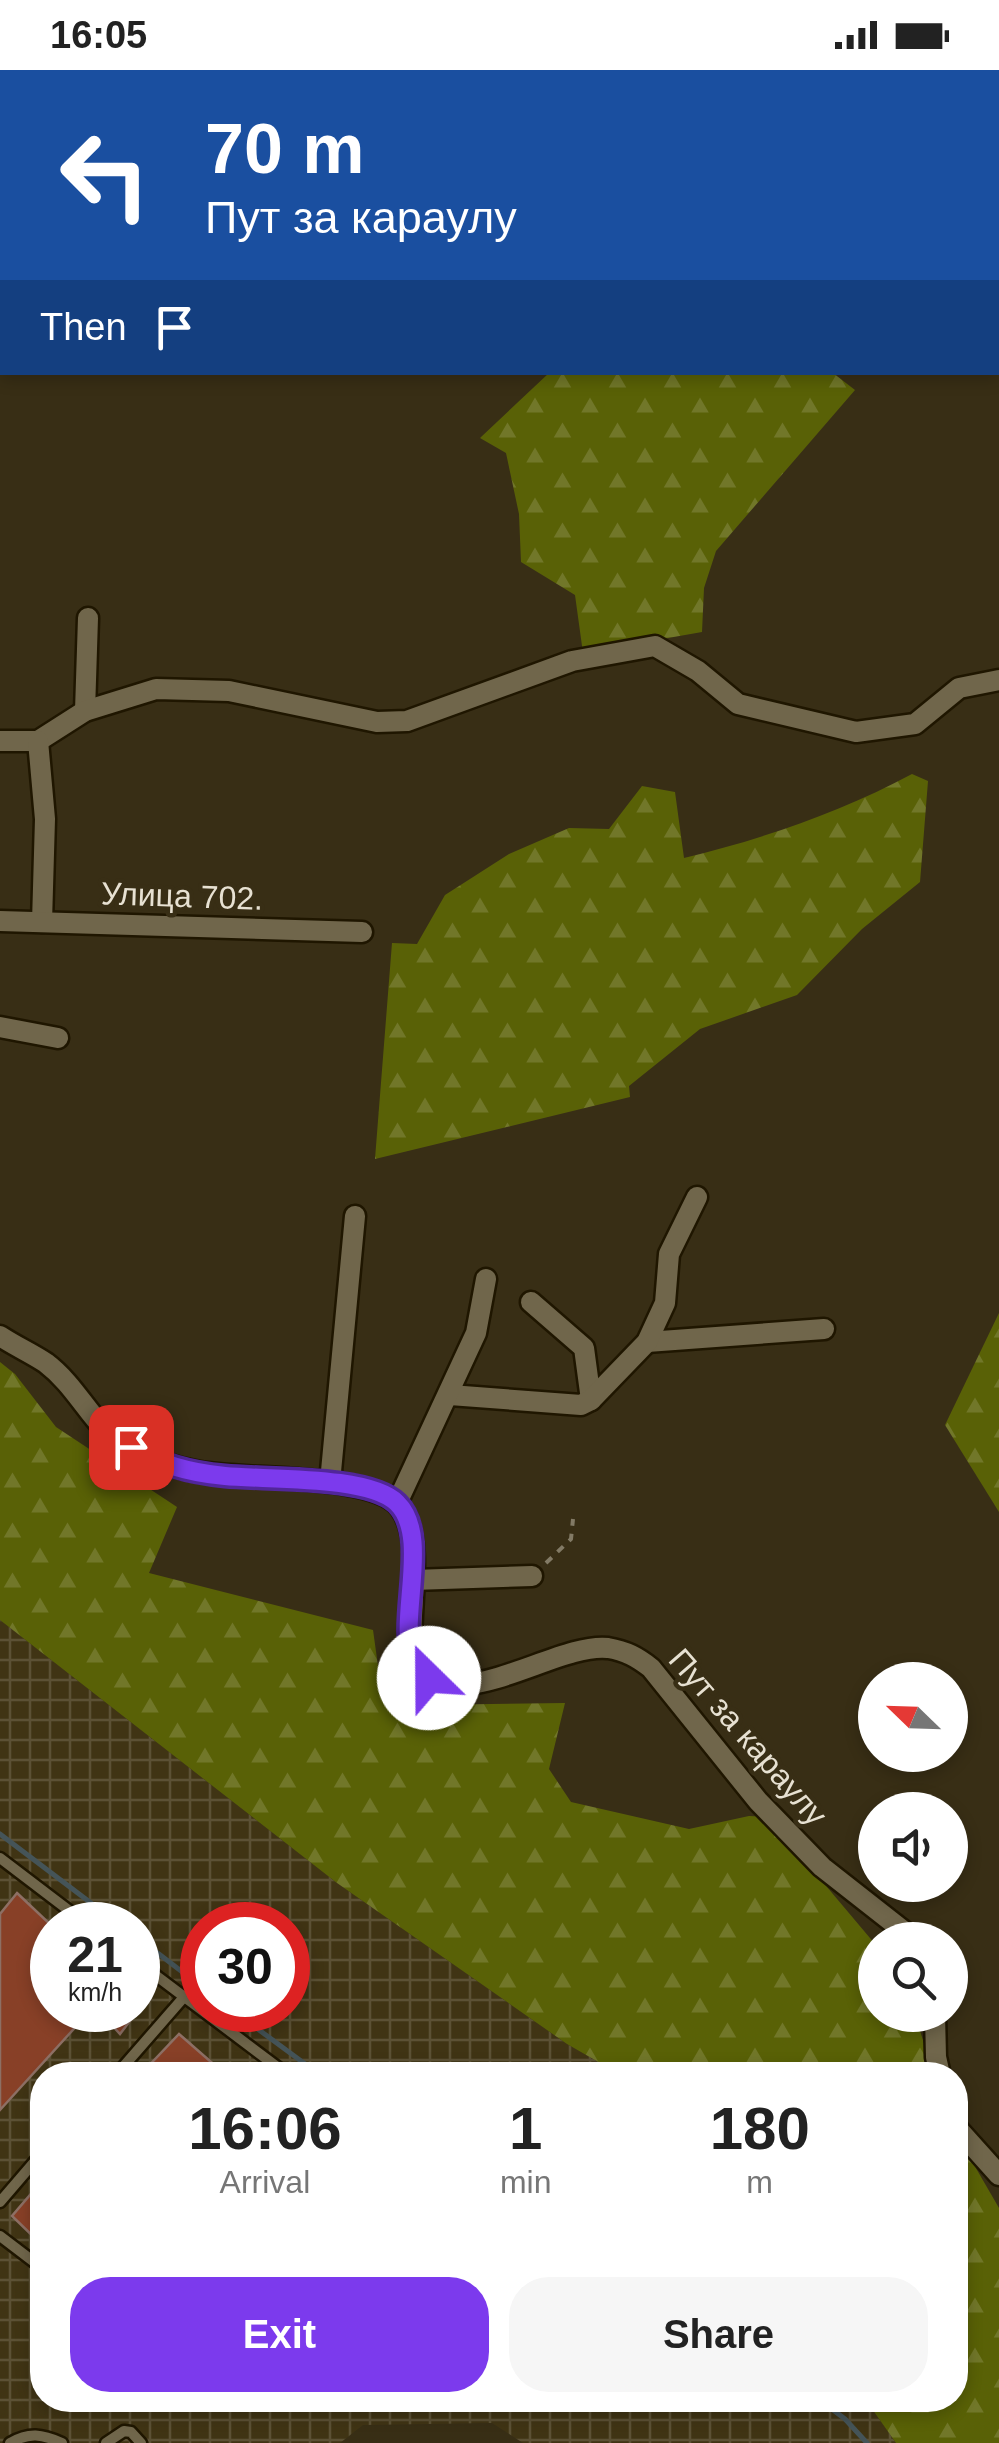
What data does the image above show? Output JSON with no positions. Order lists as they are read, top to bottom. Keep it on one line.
{"streets":{"street":["Улица 702.","Пут за караулу"]},"north":"top left","page":{"status":"16:05","turn":["70 m","Пут за караулу"],"then":"Then","speed":"21 km/h","limit":"30","eta":["16:06","Arrival","1","min","180","m"],"buttons":["Exit","Share"]}}
